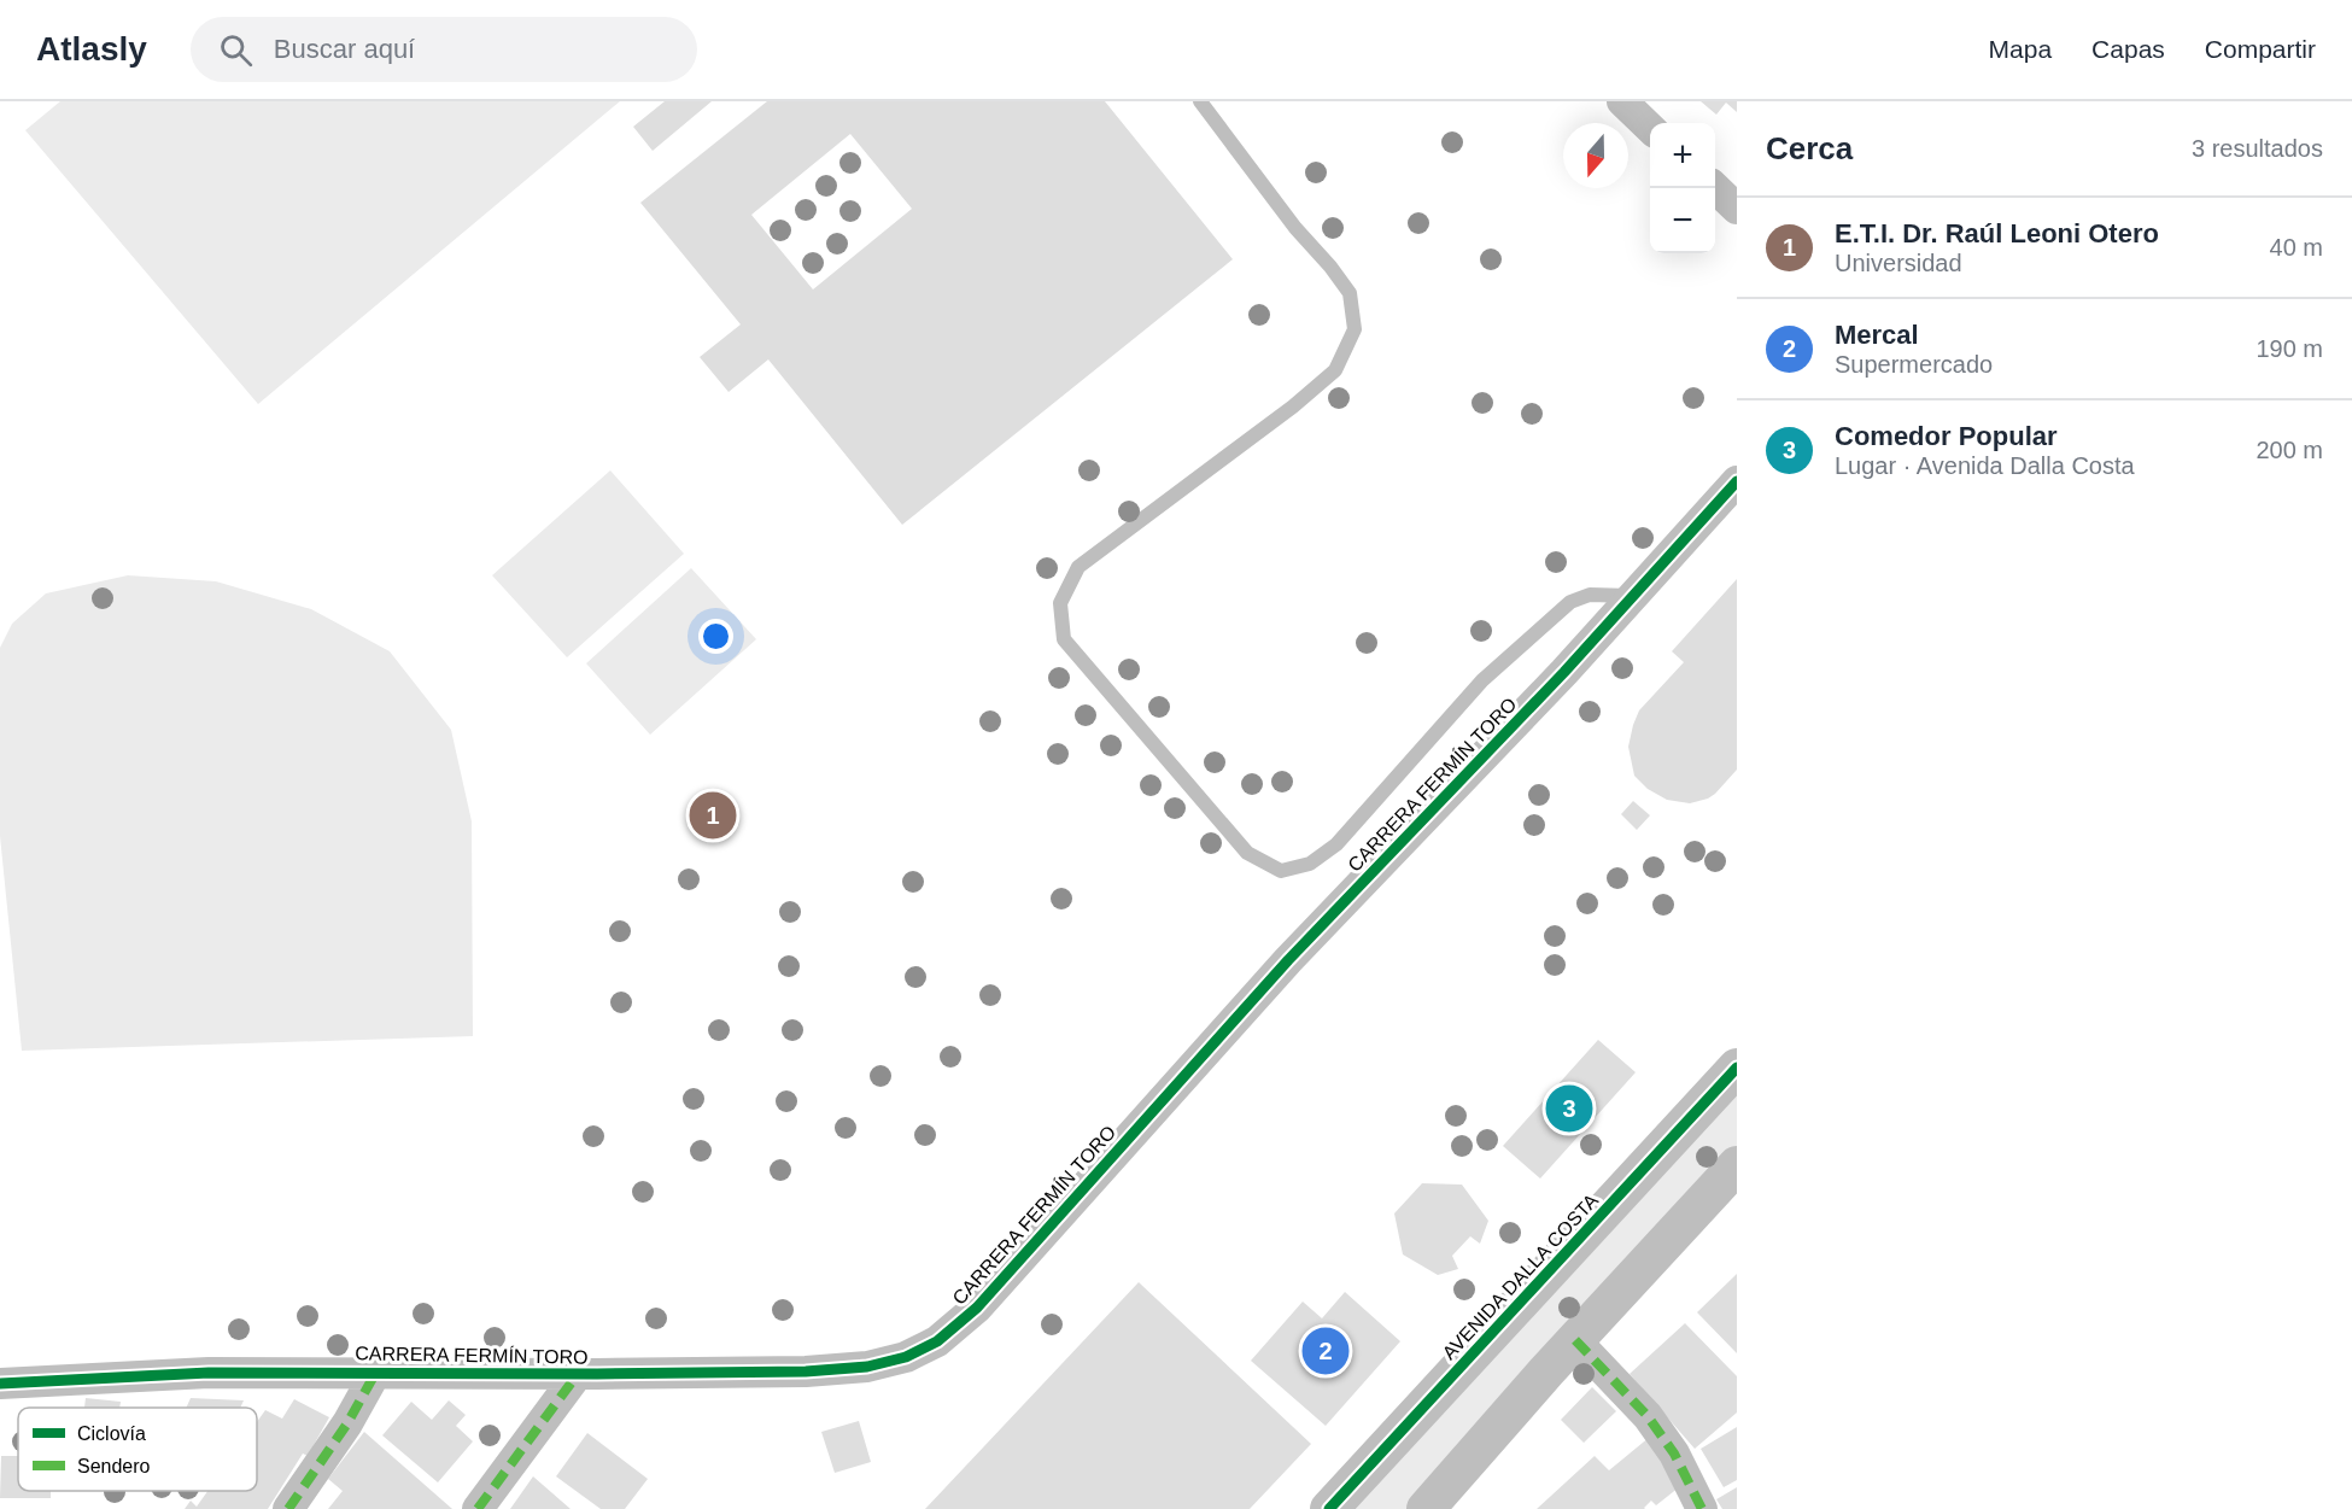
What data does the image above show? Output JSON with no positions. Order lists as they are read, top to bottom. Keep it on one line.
{"streets":{"street":["CARRERA FERMÍN TORO","AVENIDA DALLA COSTA"]},"legend":["Ciclovía","Sendero"],"north":"bottom","page":{"header":"Atlasly","search":"Buscar aquí","nav":["Mapa","Capas","Compartir"],"heading":["Cerca","3 resultados"],"map_buttons":["+","−"],"list":[{"mark":"1","name":"E.T.I. Dr. Raúl Leoni Otero","note":"Universidad","value":"40 m"},{"mark":"2","name":"Mercal","note":"Supermercado","value":"190 m"},{"mark":"3","name":"Comedor Popular","note":"Lugar · Avenida Dalla Costa","value":"200 m"}],"pins":["1","3","2"]}}
